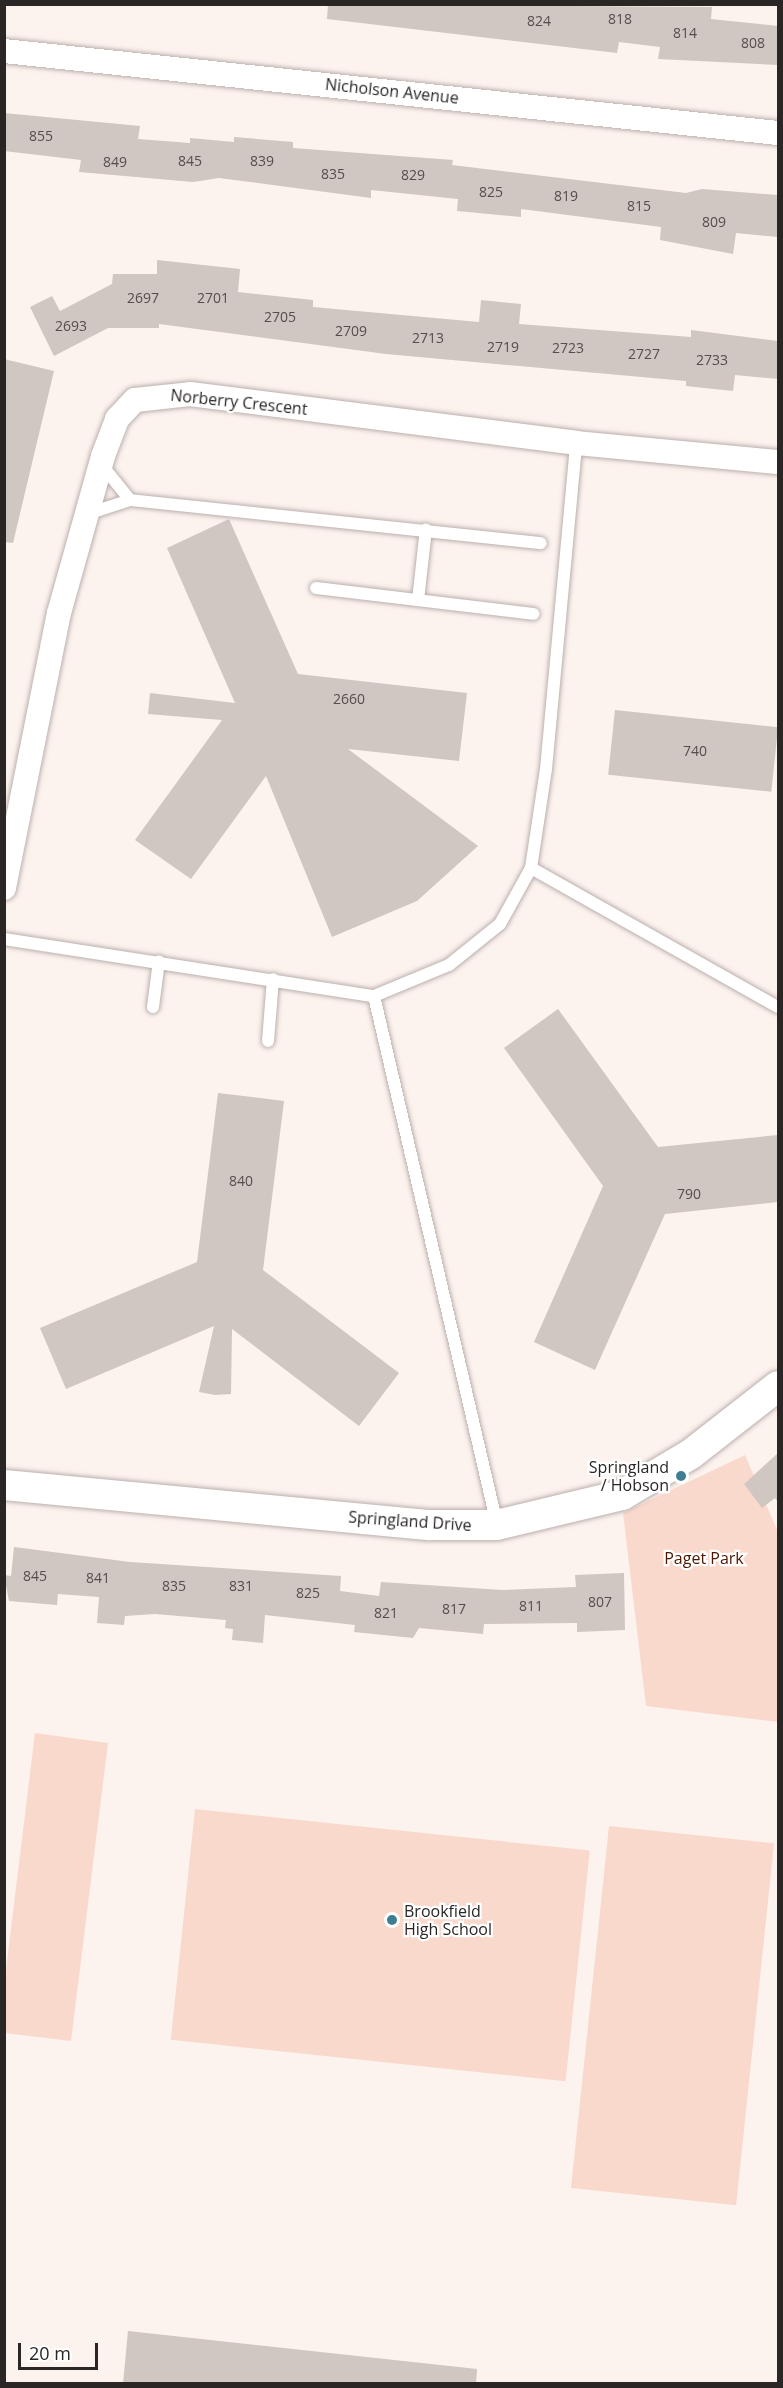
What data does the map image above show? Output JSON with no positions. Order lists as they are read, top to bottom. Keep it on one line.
{"streets":{"street":["Nicholson Avenue","Norberry Crescent","Springland Drive"]},"parks":["Paget Park"],"places":["Springland / Hobson","Brookfield High School"],"house_numbers":["818","824","814","808","855","845","839","849","835","829","825","819","815","809","2697","2701","2705","2693","2709","2713","2719","2723","2727","2733","2660","740","840","790","845","841","835","831","825","807","811","817","821"],"scale_bar":"20 m"}
